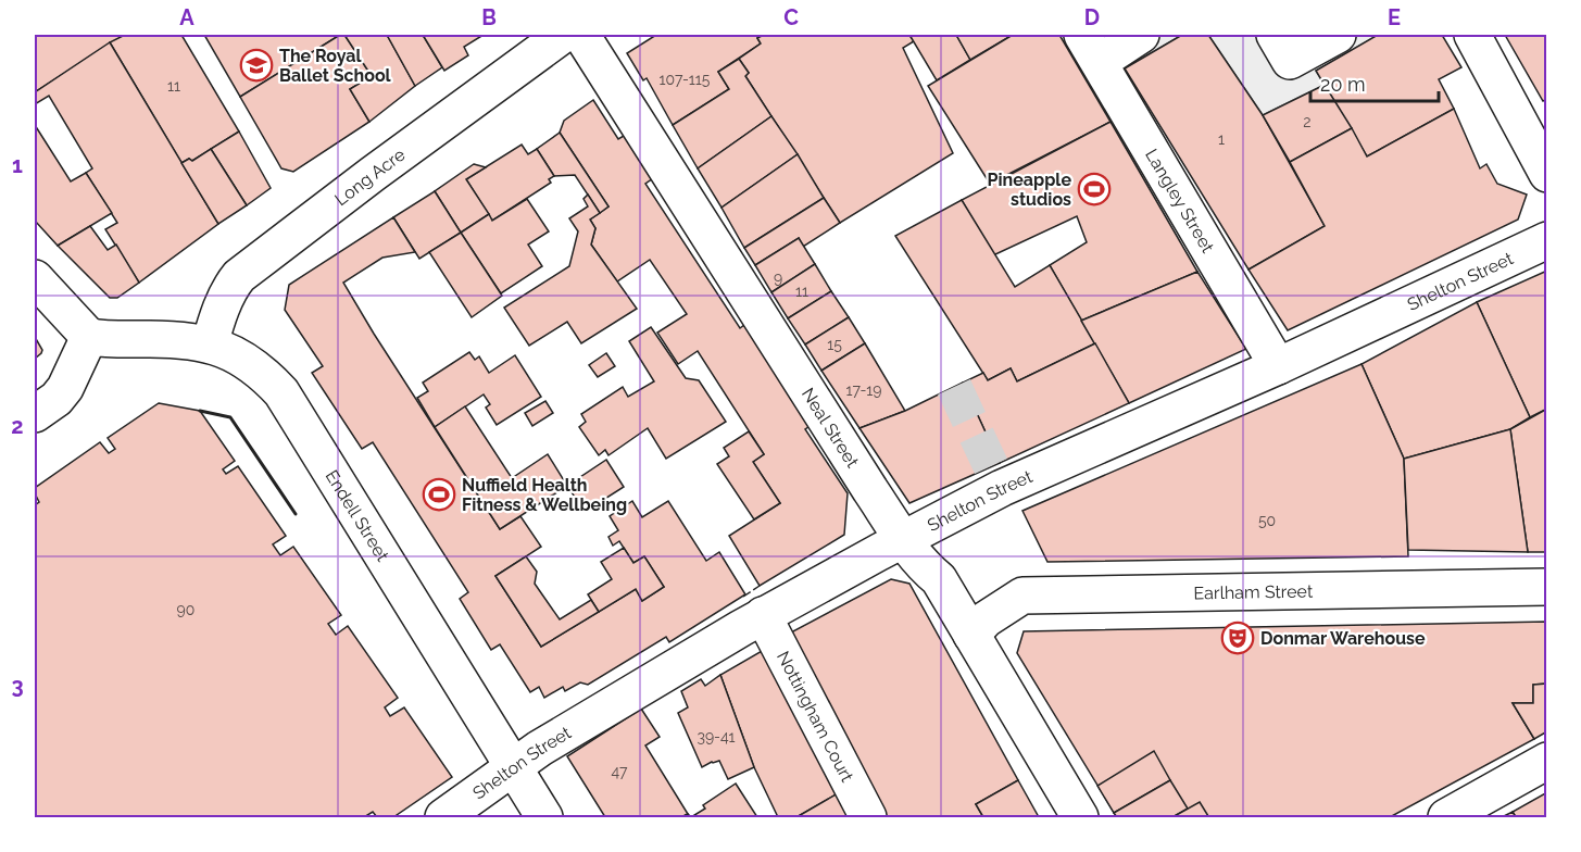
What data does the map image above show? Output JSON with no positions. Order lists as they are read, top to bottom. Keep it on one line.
{"streets":{"street":["Long Acre","Langley Street","Shelton Street","Neal Street","Endell Street","Earlham Street","Nottingham Court"]},"crossings":[["Long Acre","Endell Street"],["Langley Street","Shelton Street"],["Shelton Street","Neal Street"],["Shelton Street","Endell Street"],["Shelton Street","Nottingham Court"],["Neal Street","Earlham Street"]],"places":{"school or university":["The Royal Ballet School"],"sports":["Pineapple studios","Nuffield Health Fitness & Wellbeing"],"theatre":["Donmar Warehouse"]},"house_numbers":["107-115","11","2","1","9","11","15","17-19","50","90","39-41","47"],"scale_bar":"20 m","grid":{"columns":["A","B","C","D","E"],"rows":["1","2","3"]}}
